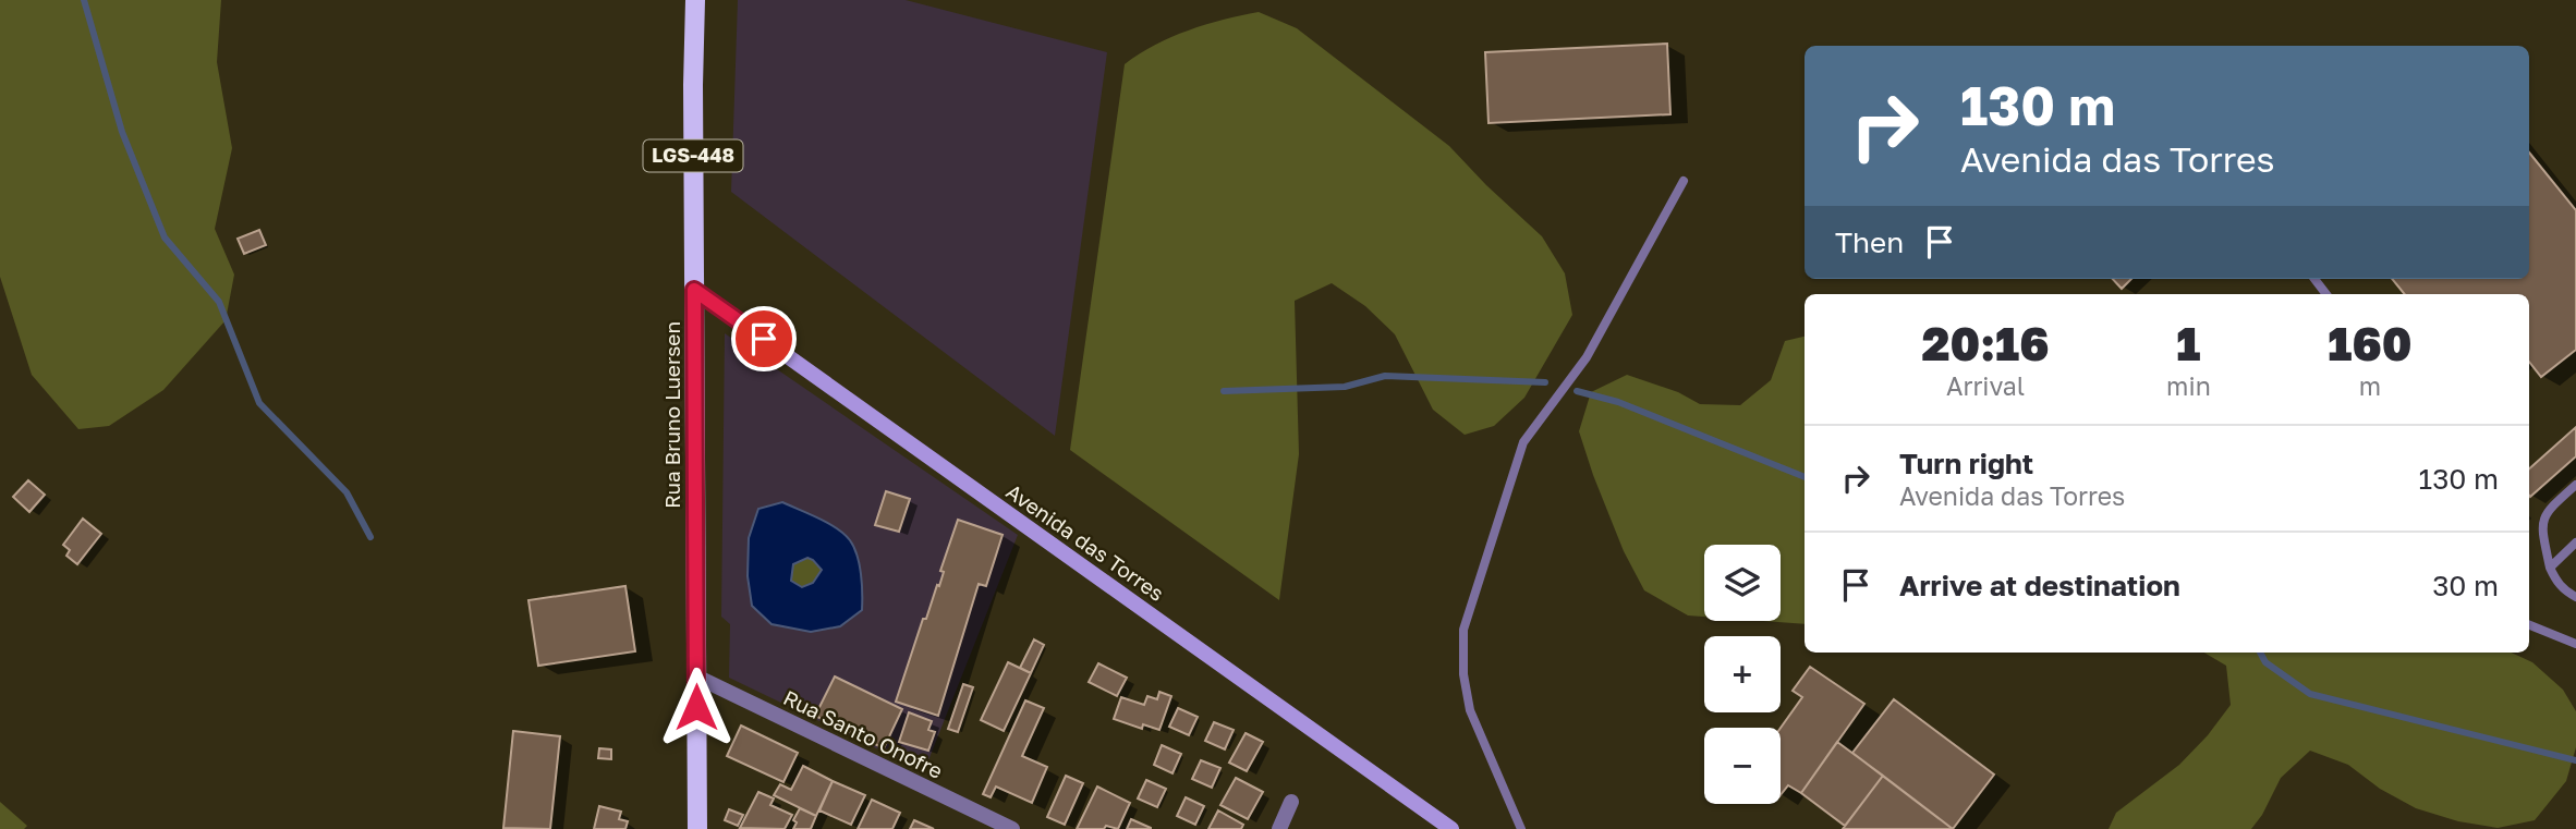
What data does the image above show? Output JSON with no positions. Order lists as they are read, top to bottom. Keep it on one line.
{"streets":{"main road":["LGS-448","Rua Bruno Luersen","Avenida das Torres"],"street":["Rua Santo Onofre"]},"crossings":[["Rua Bruno Luersen","Avenida das Torres"],["Rua Bruno Luersen","Rua Santo Onofre"]],"page":{"turn":["130 m","Avenida das Torres"],"then":"Then","eta":["20:16","Arrival","1","min","160","m"],"list":[{"name":"Turn right","note":"Avenida das Torres","value":"130 m"},{"name":"Arrive at destination","value":"30 m"}],"map_buttons":["+","−"]}}
